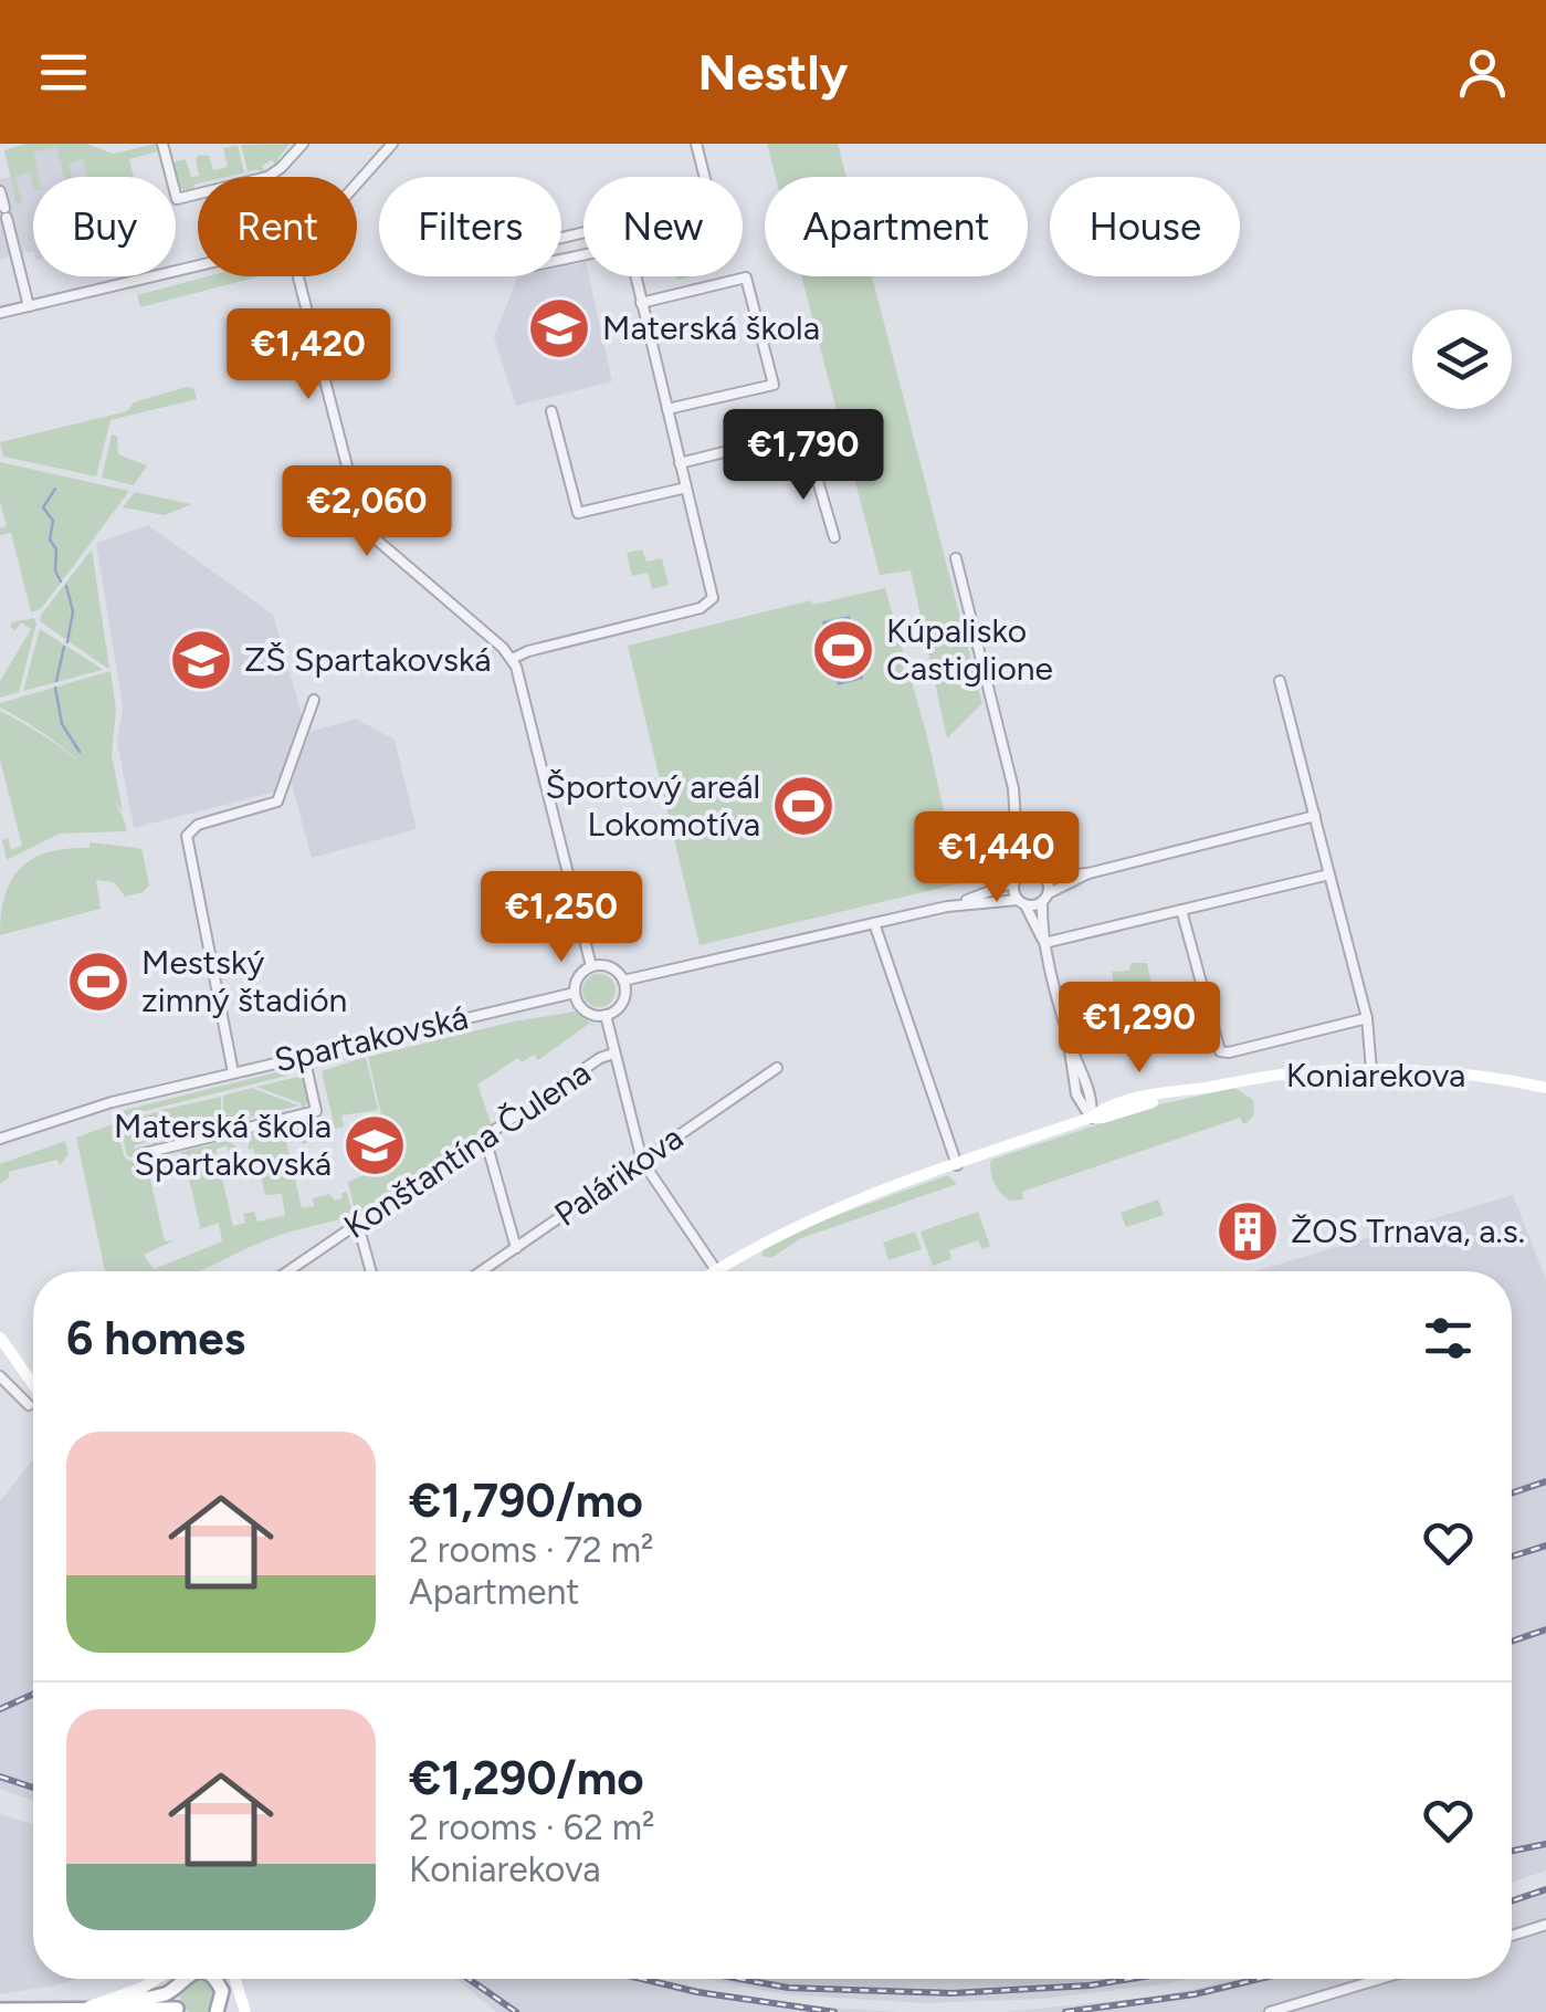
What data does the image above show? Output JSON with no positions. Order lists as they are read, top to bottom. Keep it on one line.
{"streets":{"street":["Spartakovská","Koniarekova","Konštantína Čulena","Palárikova"]},"places":{"school or university":["Materská škola","ZŠ Spartakovská","Materská škola Spartakovská"],"sports":["Kúpalisko Castiglione","Športový areál Lokomotíva","Mestský zimný štadión"],"building":["ŽOS Trnava, a.s."]},"page":{"header":"Nestly","chip":["Buy","Rent","Filters","New","Apartment","House"],"price":["€1,420","€1,790","€2,060","€1,440","€1,250","€1,290"],"heading":"6 homes","list":[{"name":"€1,790/mo","note":"2 rooms · 72 m² · Apartment"},{"name":"€1,290/mo","note":"2 rooms · 62 m² · Koniarekova"}]}}
